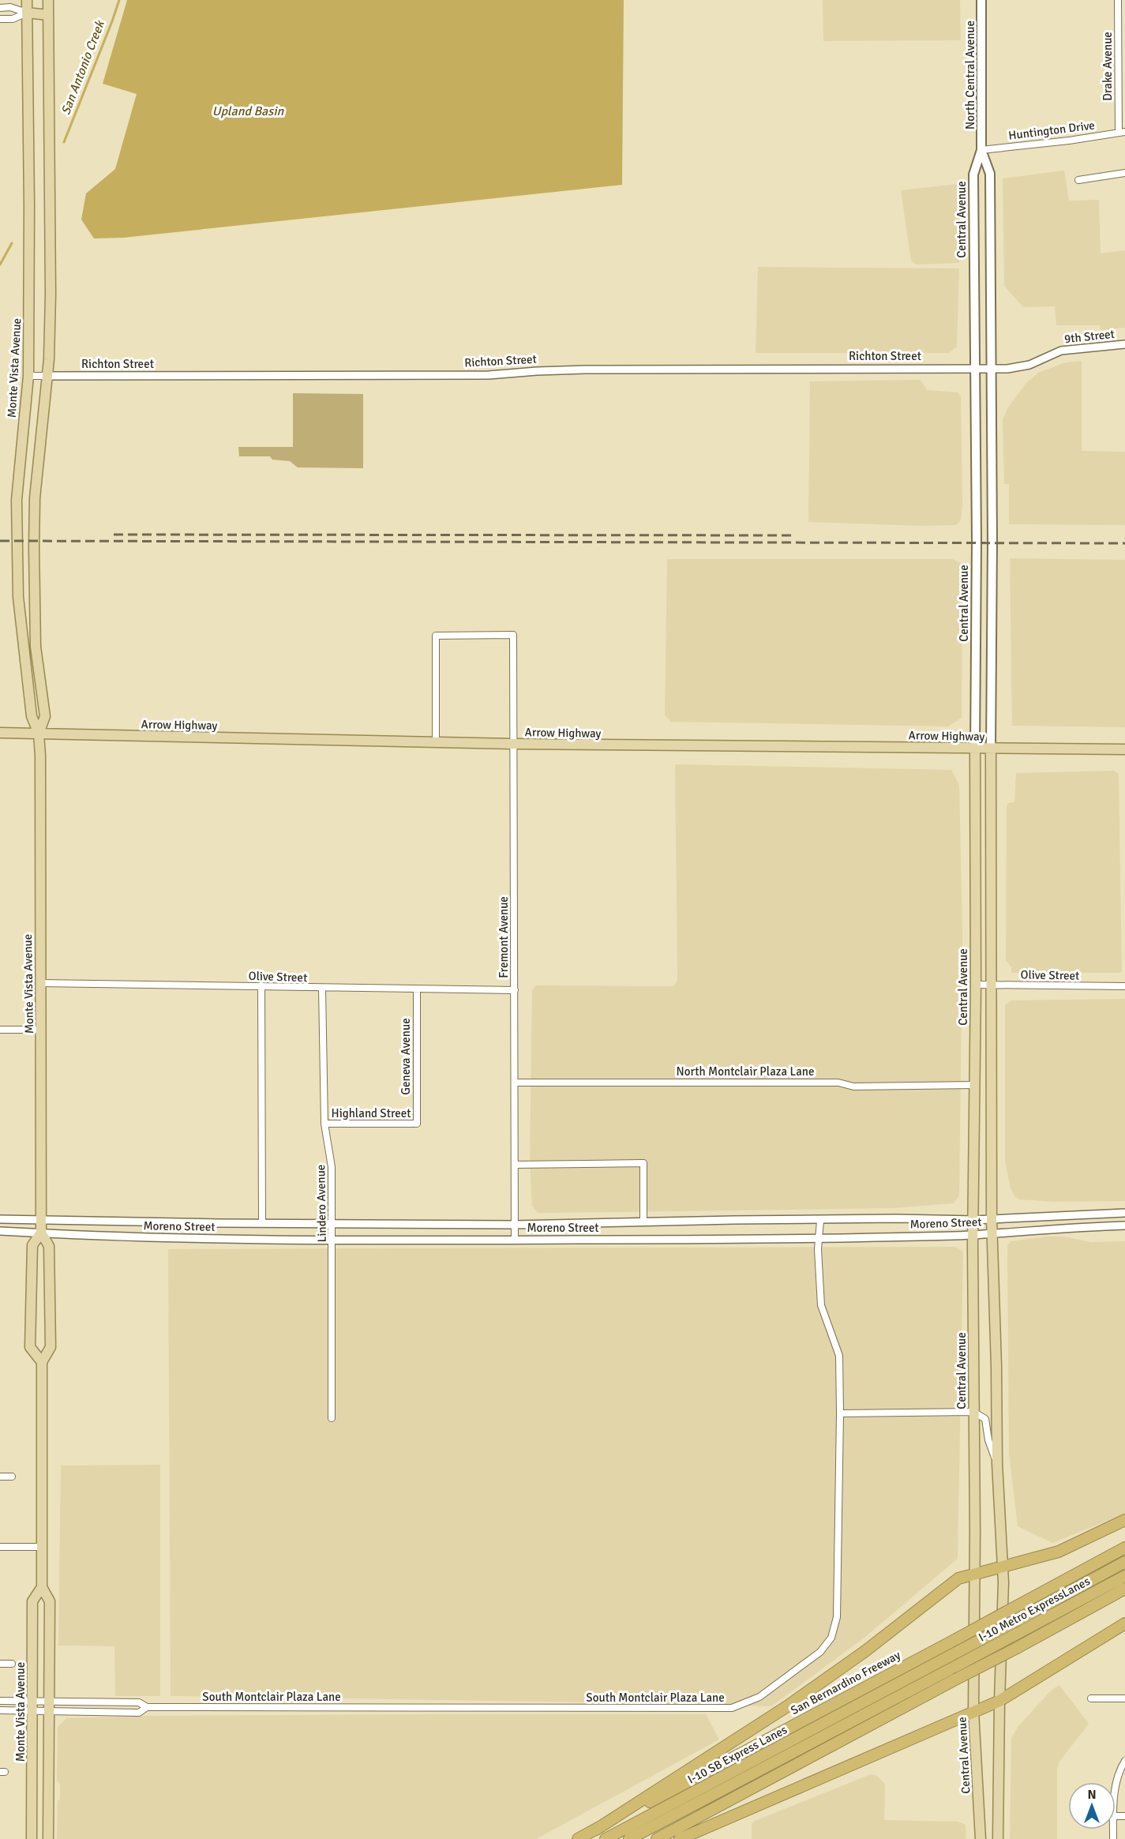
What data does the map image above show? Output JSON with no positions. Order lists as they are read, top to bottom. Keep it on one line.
{"streets":{"highway":["I-10 Metro ExpressLanes","San Bernardino Freeway","I-10 SB Express Lanes"],"main road":["North Central Avenue","Central Avenue","Monte Vista Avenue","Arrow Highway"],"street":["Drake Avenue","Huntington Drive","9th Street","Richton Street","Fremont Avenue","Olive Street","Geneva Avenue","North Montclair Plaza Lane","Highland Street","Lindero Avenue","Moreno Street","South Montclair Plaza Lane"]},"crossings":[["Drake Avenue","Huntington Drive"],["North Central Avenue","Huntington Drive"],["North Central Avenue","Central Avenue"],["Huntington Drive","Central Avenue"],["Central Avenue","9th Street"],["Central Avenue","Richton Street"],["Central Avenue","Arrow Highway"],["Central Avenue","Olive Street"],["Central Avenue","North Montclair Plaza Lane"],["Central Avenue","Moreno Street"],["9th Street","Richton Street"],["Richton Street","Monte Vista Avenue"],["Monte Vista Avenue","Arrow Highway"],["Monte Vista Avenue","Olive Street"],["Monte Vista Avenue","Moreno Street"],["Monte Vista Avenue","South Montclair Plaza Lane"],["Arrow Highway","Fremont Avenue"],["Fremont Avenue","Olive Street"],["Fremont Avenue","North Montclair Plaza Lane"],["Fremont Avenue","Moreno Street"],["Olive Street","Geneva Avenue"],["Olive Street","Lindero Avenue"],["Geneva Avenue","Highland Street"],["Highland Street","Lindero Avenue"],["Lindero Avenue","Moreno Street"],["Moreno Street","South Montclair Plaza Lane"],["I-10 Metro ExpressLanes","I-10 SB Express Lanes"]],"water":["San Antonio Creek","Upland Basin"],"north":"top"}
